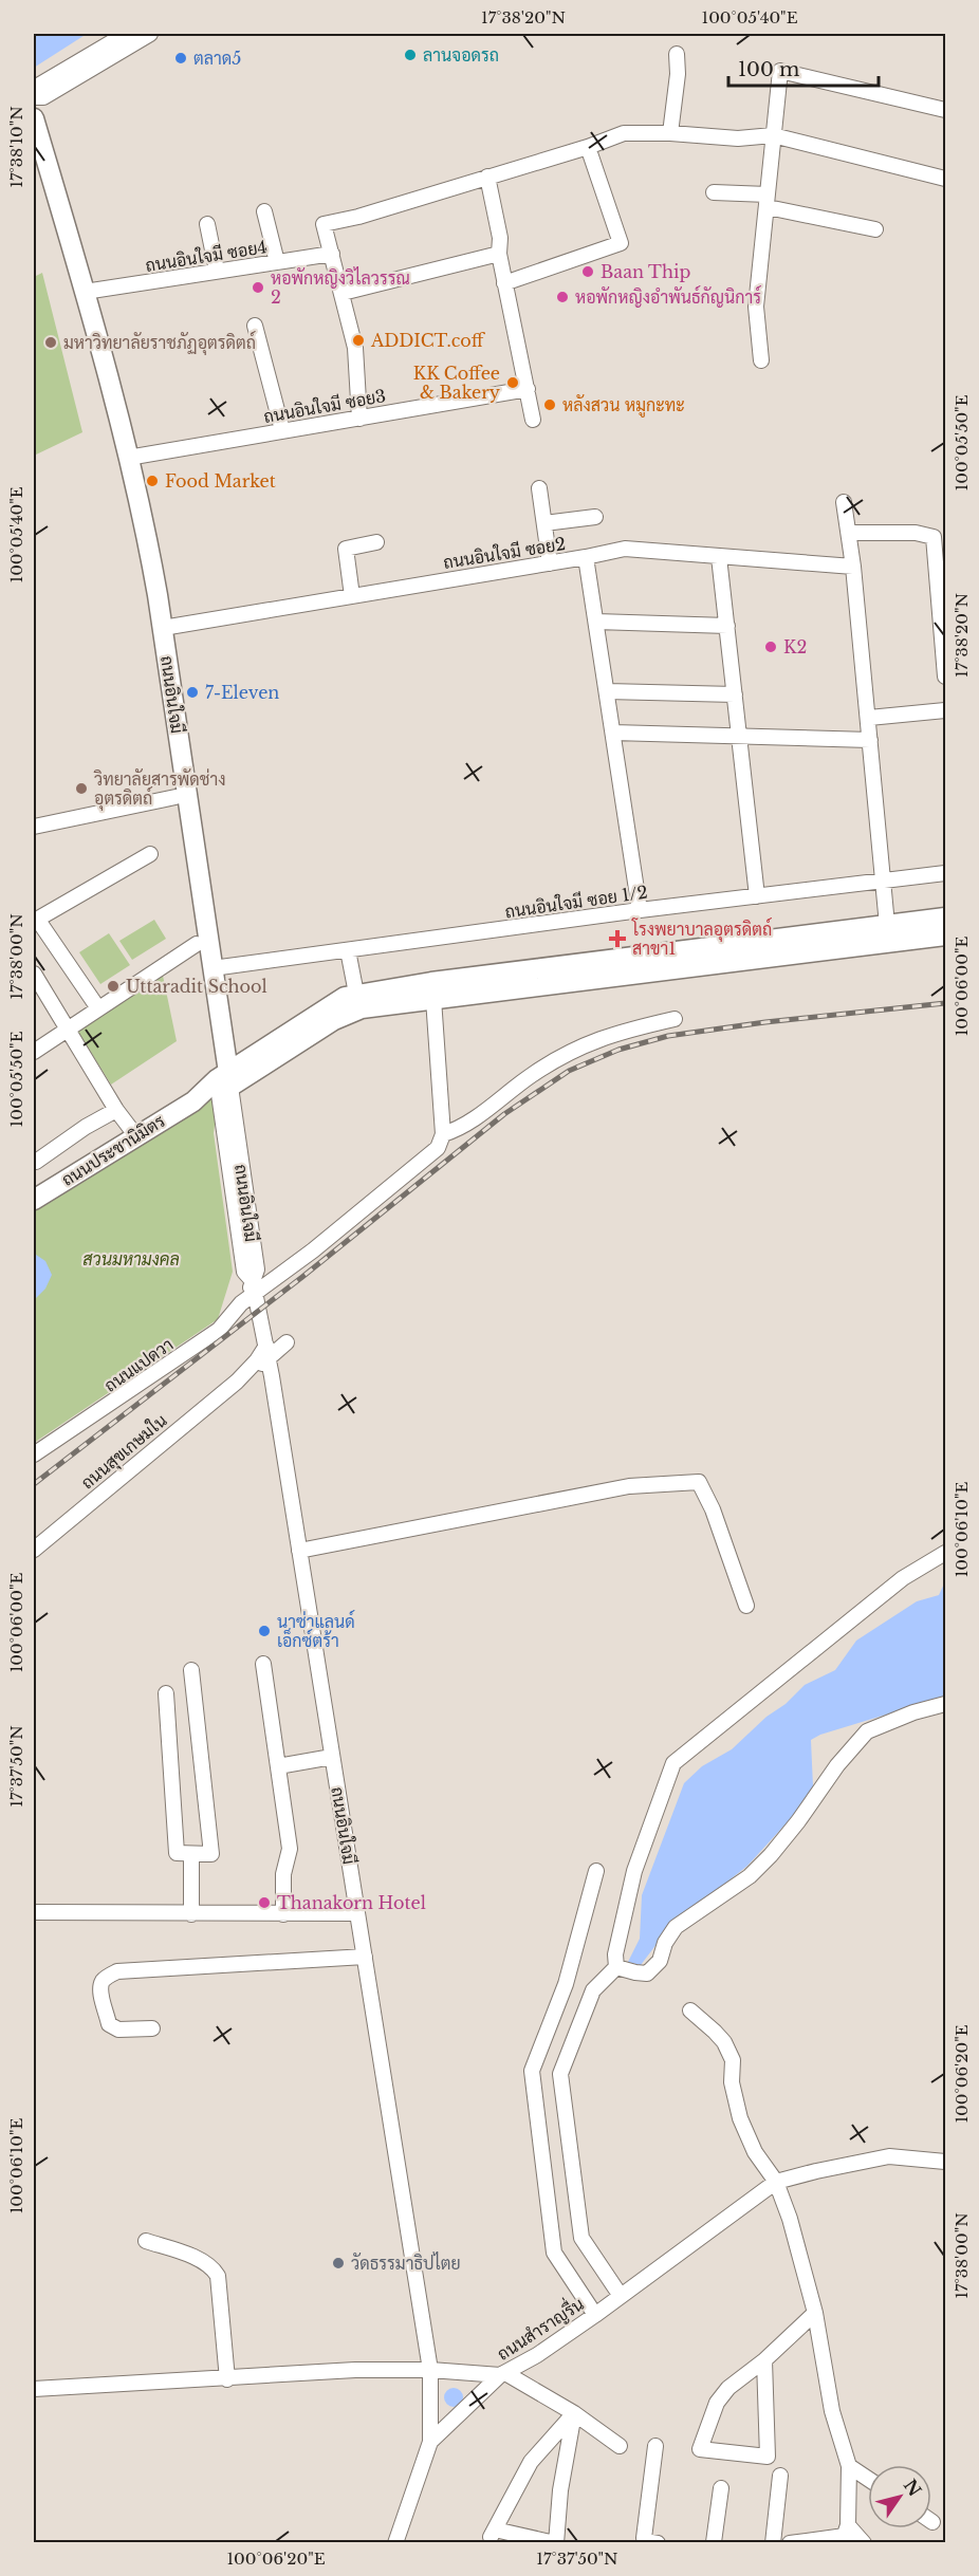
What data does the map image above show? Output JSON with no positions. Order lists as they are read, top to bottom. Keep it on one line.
{"streets":{"main road":["ถนนอินใจมี","ถนนประชานิมิตร"],"street":["ถนนอินใจมี ซอย4","ถนนอินใจมี ซอย3","ถนนอินใจมี ซอย2","ถนนอินใจมี ซอย 1/2","ถนนแปดวา","ถนนสุขเกษมใน","ถนนสำราญรื่น"]},"crossings":[["ถนนอินใจมี ซอย4","ถนนอินใจมี"],["ถนนอินใจมี ซอย3","ถนนอินใจมี"],["ถนนอินใจมี ซอย2","ถนนอินใจมี"],["ถนนอินใจมี","ถนนอินใจมี ซอย 1/2"],["ถนนอินใจมี","ถนนประชานิมิตร"],["ถนนอินใจมี","ถนนแปดวา"],["ถนนอินใจมี","ถนนสุขเกษมใน"],["ถนนอินใจมี","ถนนสำราญรื่น"]],"parks":["สวนมหามงคล"],"places":{"other":["ลานจอดรถ","ตลาด5","Baan Thip","หอพักหญิงวิไลวรรณ 2","หอพักหญิงอำพันธ์กัญนิการ์","ADDICT.coff","มหาวิทยาลัยราชภัฏอุตรดิตถ์","KK Coffee & Bakery","หลังสวน หมูกะทะ","Food Market","K2","7-Eleven","วิทยาลัยสารพัดช่าง อุตรดิตถ์","Uttaradit School","นาซ่าแลนด์ เอ็กซ์ตร้า","Thanakorn Hotel","วัดธรรมาธิปไตย"],"health":["โรงพยาบาลอุตรดิตถ์ สาขา1"]},"scale_bar":"100 m","north":"top right","coordinates":["17°38'20\"N","100°05'40\"E","17°38'10\"N","100°05'50\"E","17°38'00\"N","100°06'00\"E","100°06'10\"E","17°37'50\"N","100°06'20\"E"]}
